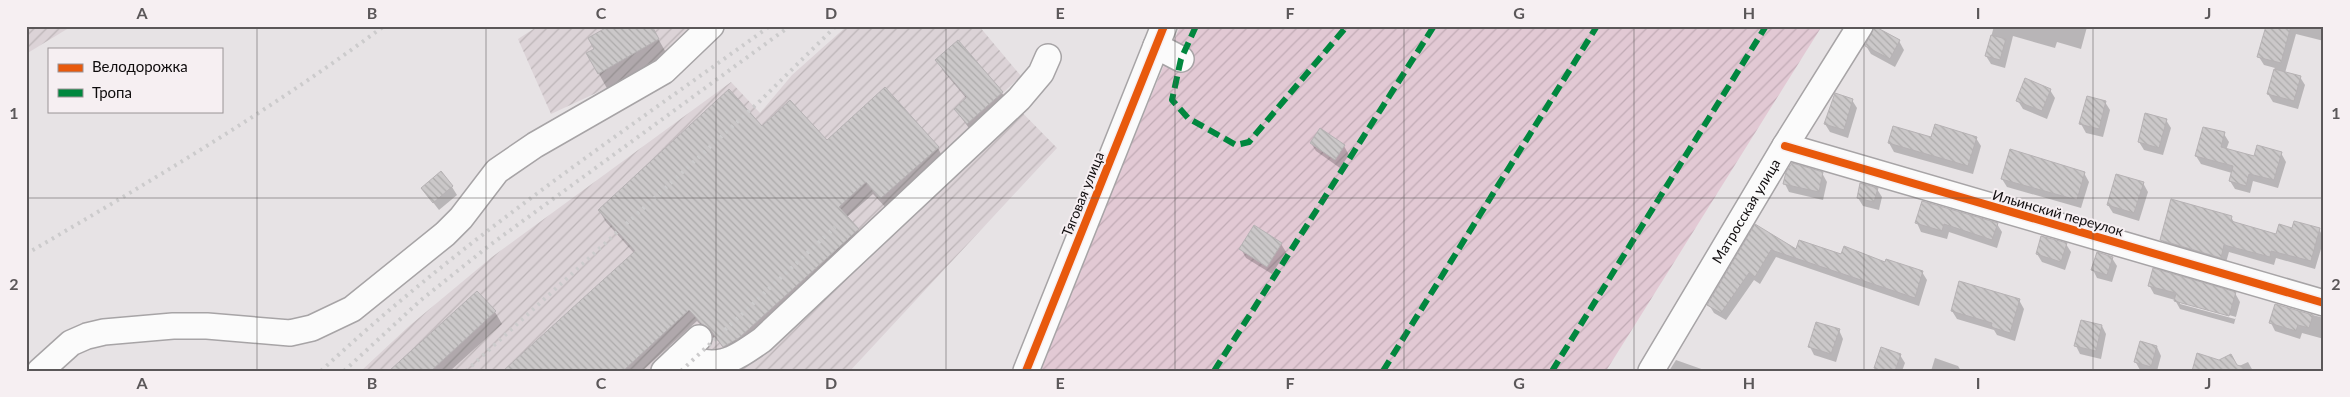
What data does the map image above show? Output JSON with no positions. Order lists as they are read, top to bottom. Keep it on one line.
{"streets":{"street":["Тяговая улица","Матросская улица","Ильинский переулок"]},"crossings":[["Матросская улица","Ильинский переулок"]],"legend":["Велодорожка","Тропа"],"grid":{"columns":["A","B","C","D","E","F","G","H","I","J"],"rows":["1","2"]}}
